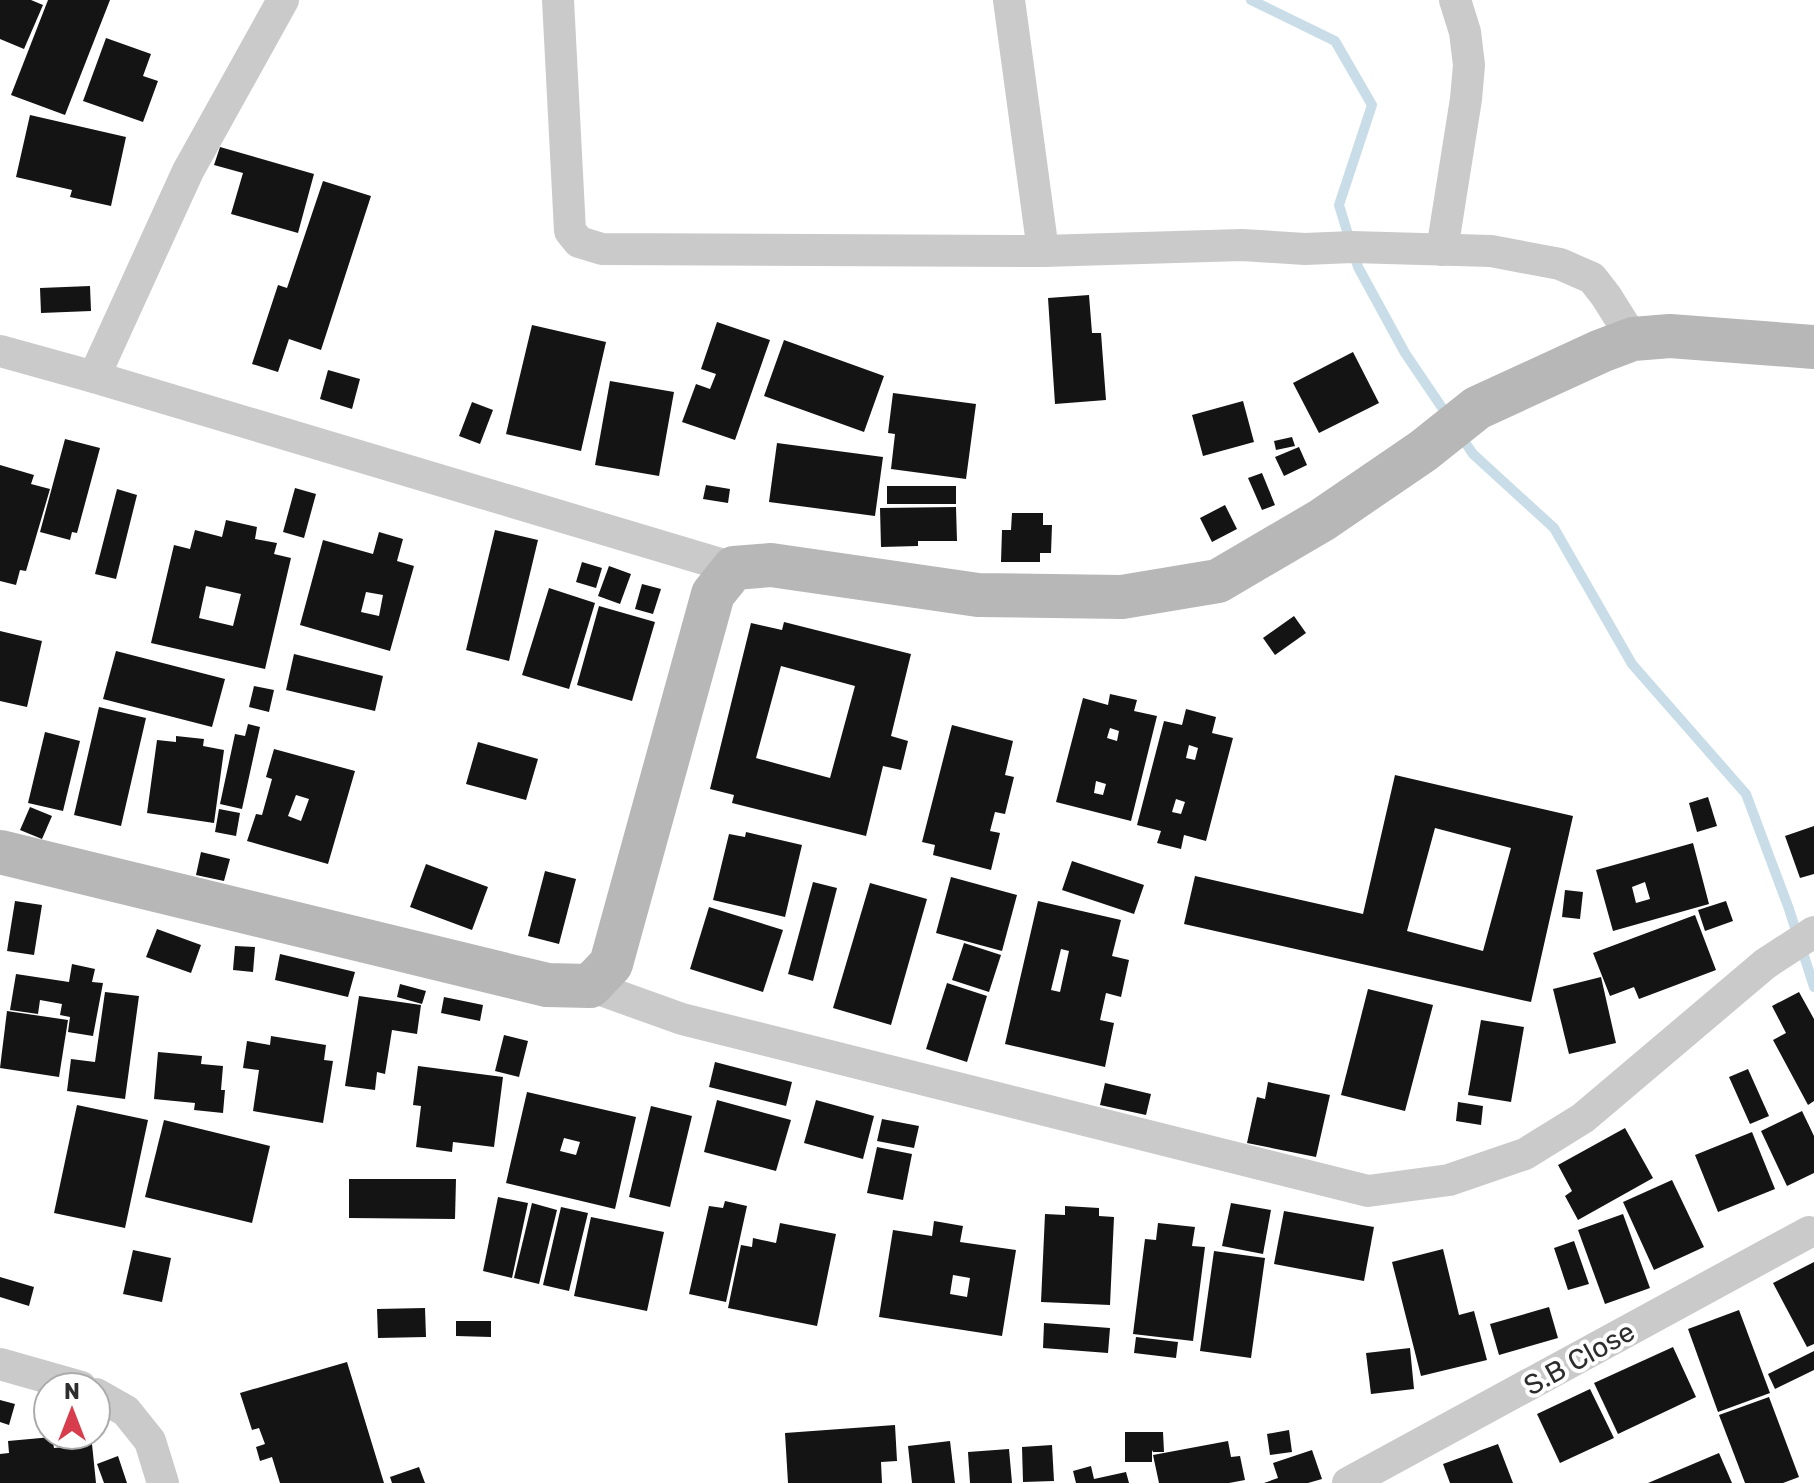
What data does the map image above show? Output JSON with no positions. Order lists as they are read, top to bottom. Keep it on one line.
{"streets":{"street":["S.B Close"]},"north":"top"}
